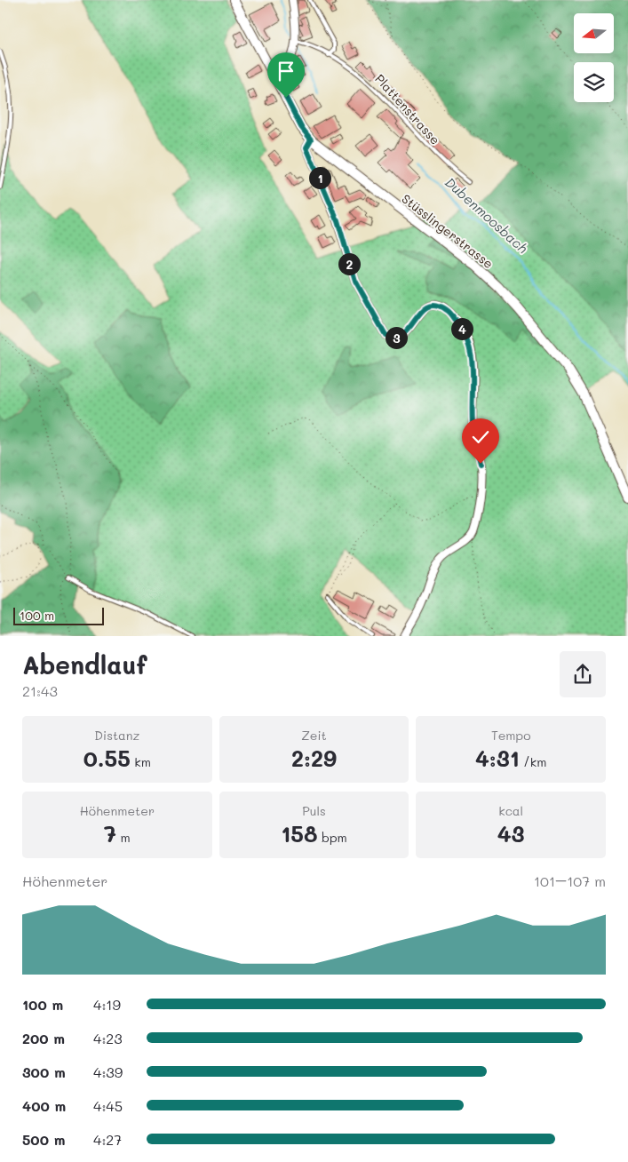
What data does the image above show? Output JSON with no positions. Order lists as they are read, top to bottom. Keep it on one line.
{"streets":{"street":["Stüsslingerstrasse"],"lane":["Plattenstrasse"]},"water":["Dubenmoosbach"],"scale_bar":"100 m","north":"left","page":{"pins":["1","2","4","3"],"scale":"100 m","heading":["Abendlauf","21:43"],"stats":[["Distanz","0.55 km"],["Zeit","2:29"],["Tempo","4:31 /km"],["Höhenmeter","7 m"],["Puls","158 bpm"],["kcal","43"]],"chart":["Höhenmeter","101–107 m"],"list":[{"name":"100 m","note":"4:19"},{"name":"200 m","note":"4:23"},{"name":"300 m","note":"4:39"},{"name":"400 m","note":"4:45"},{"name":"500 m","note":"4:27"}]}}
